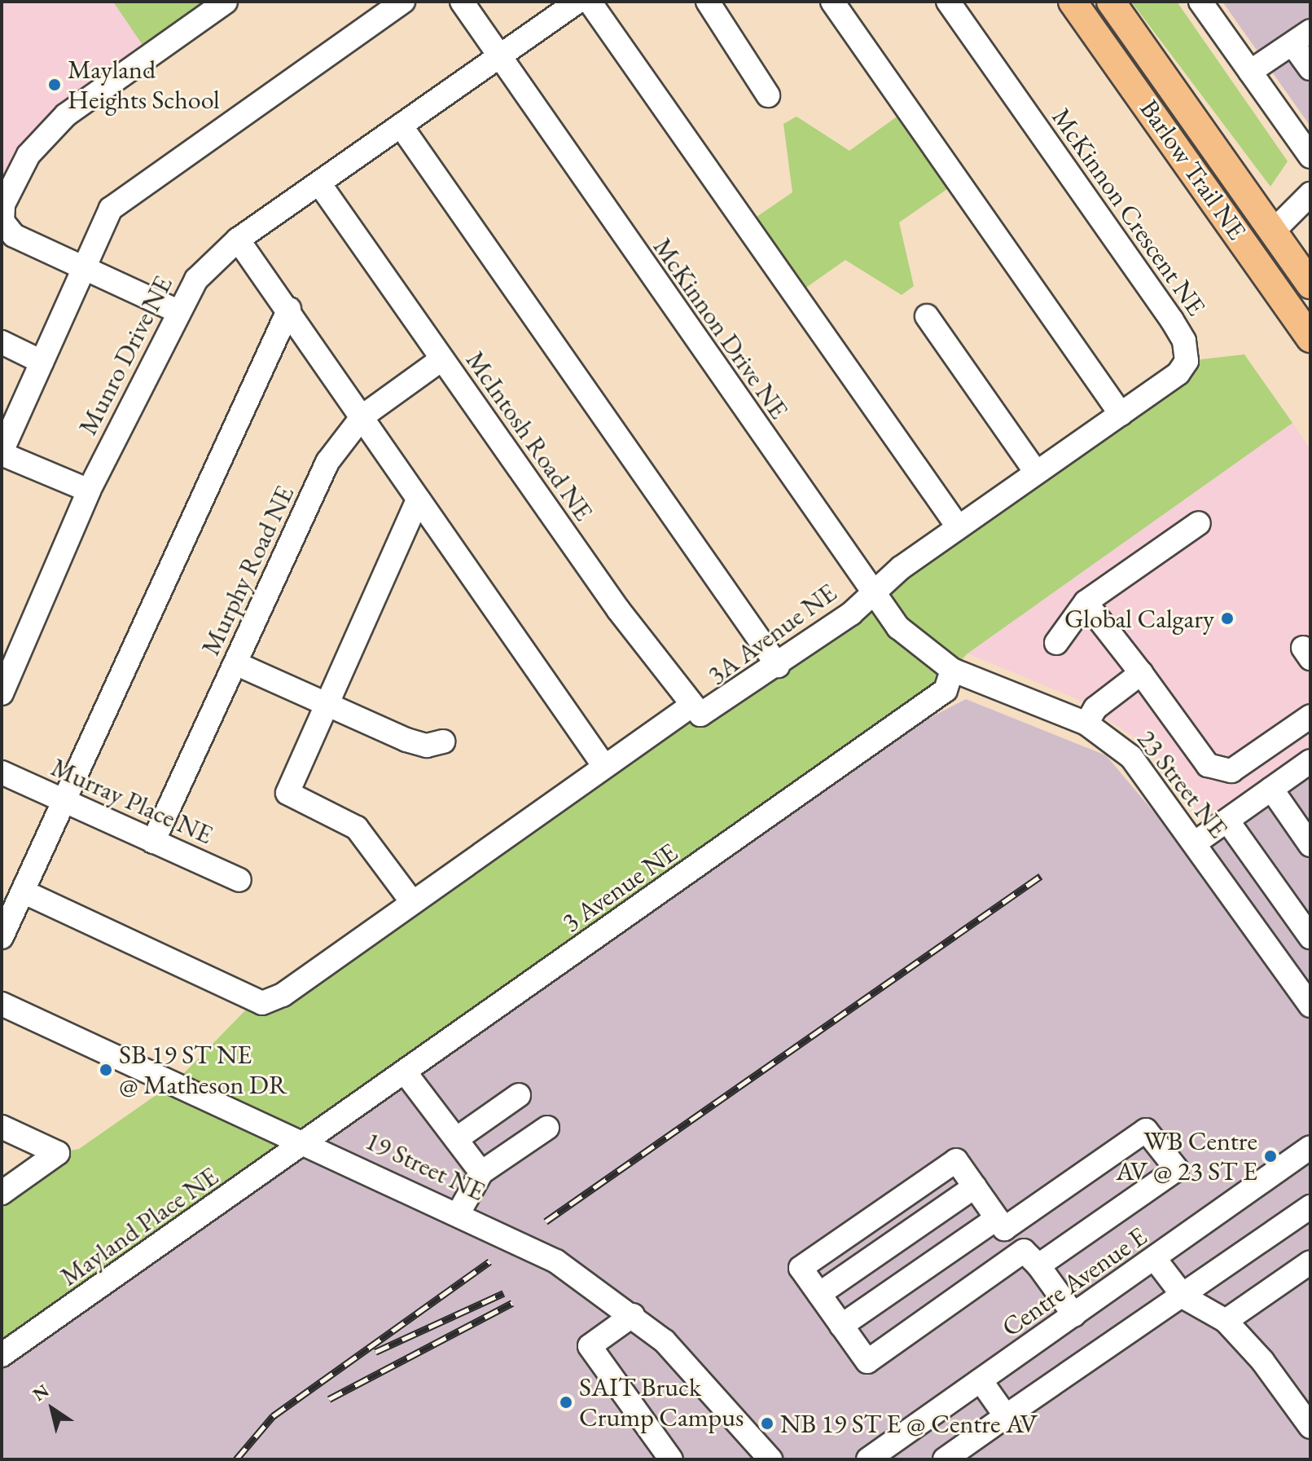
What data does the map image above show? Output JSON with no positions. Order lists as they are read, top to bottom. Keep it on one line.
{"streets":{"main road":["Barlow Trail NE"],"street":["McKinnon Crescent NE","McKinnon Drive NE","Munro Drive NE","McIntosh Road NE","Murphy Road NE","3A Avenue NE","23 Street NE","Murray Place NE","3 Avenue NE","19 Street NE","Mayland Place NE","Centre Avenue E"]},"crossings":[["McKinnon Crescent NE","McKinnon Drive NE"],["McKinnon Crescent NE","3A Avenue NE"],["McKinnon Drive NE","Munro Drive NE"],["McKinnon Drive NE","3A Avenue NE"],["McKinnon Drive NE","23 Street NE"],["McKinnon Drive NE","3 Avenue NE"],["Munro Drive NE","McIntosh Road NE"],["McIntosh Road NE","Murphy Road NE"],["McIntosh Road NE","3A Avenue NE"],["Murphy Road NE","Murray Place NE"],["23 Street NE","3 Avenue NE"],["3 Avenue NE","19 Street NE"],["3 Avenue NE","Mayland Place NE"],["19 Street NE","Mayland Place NE"]],"places":["Mayland Heights School","Global Calgary","SB 19 ST NE @ Matheson DR","WB Centre AV @ 23 ST E","SAIT Bruck Crump Campus","NB 19 ST E @ Centre AV"],"north":"top left"}
